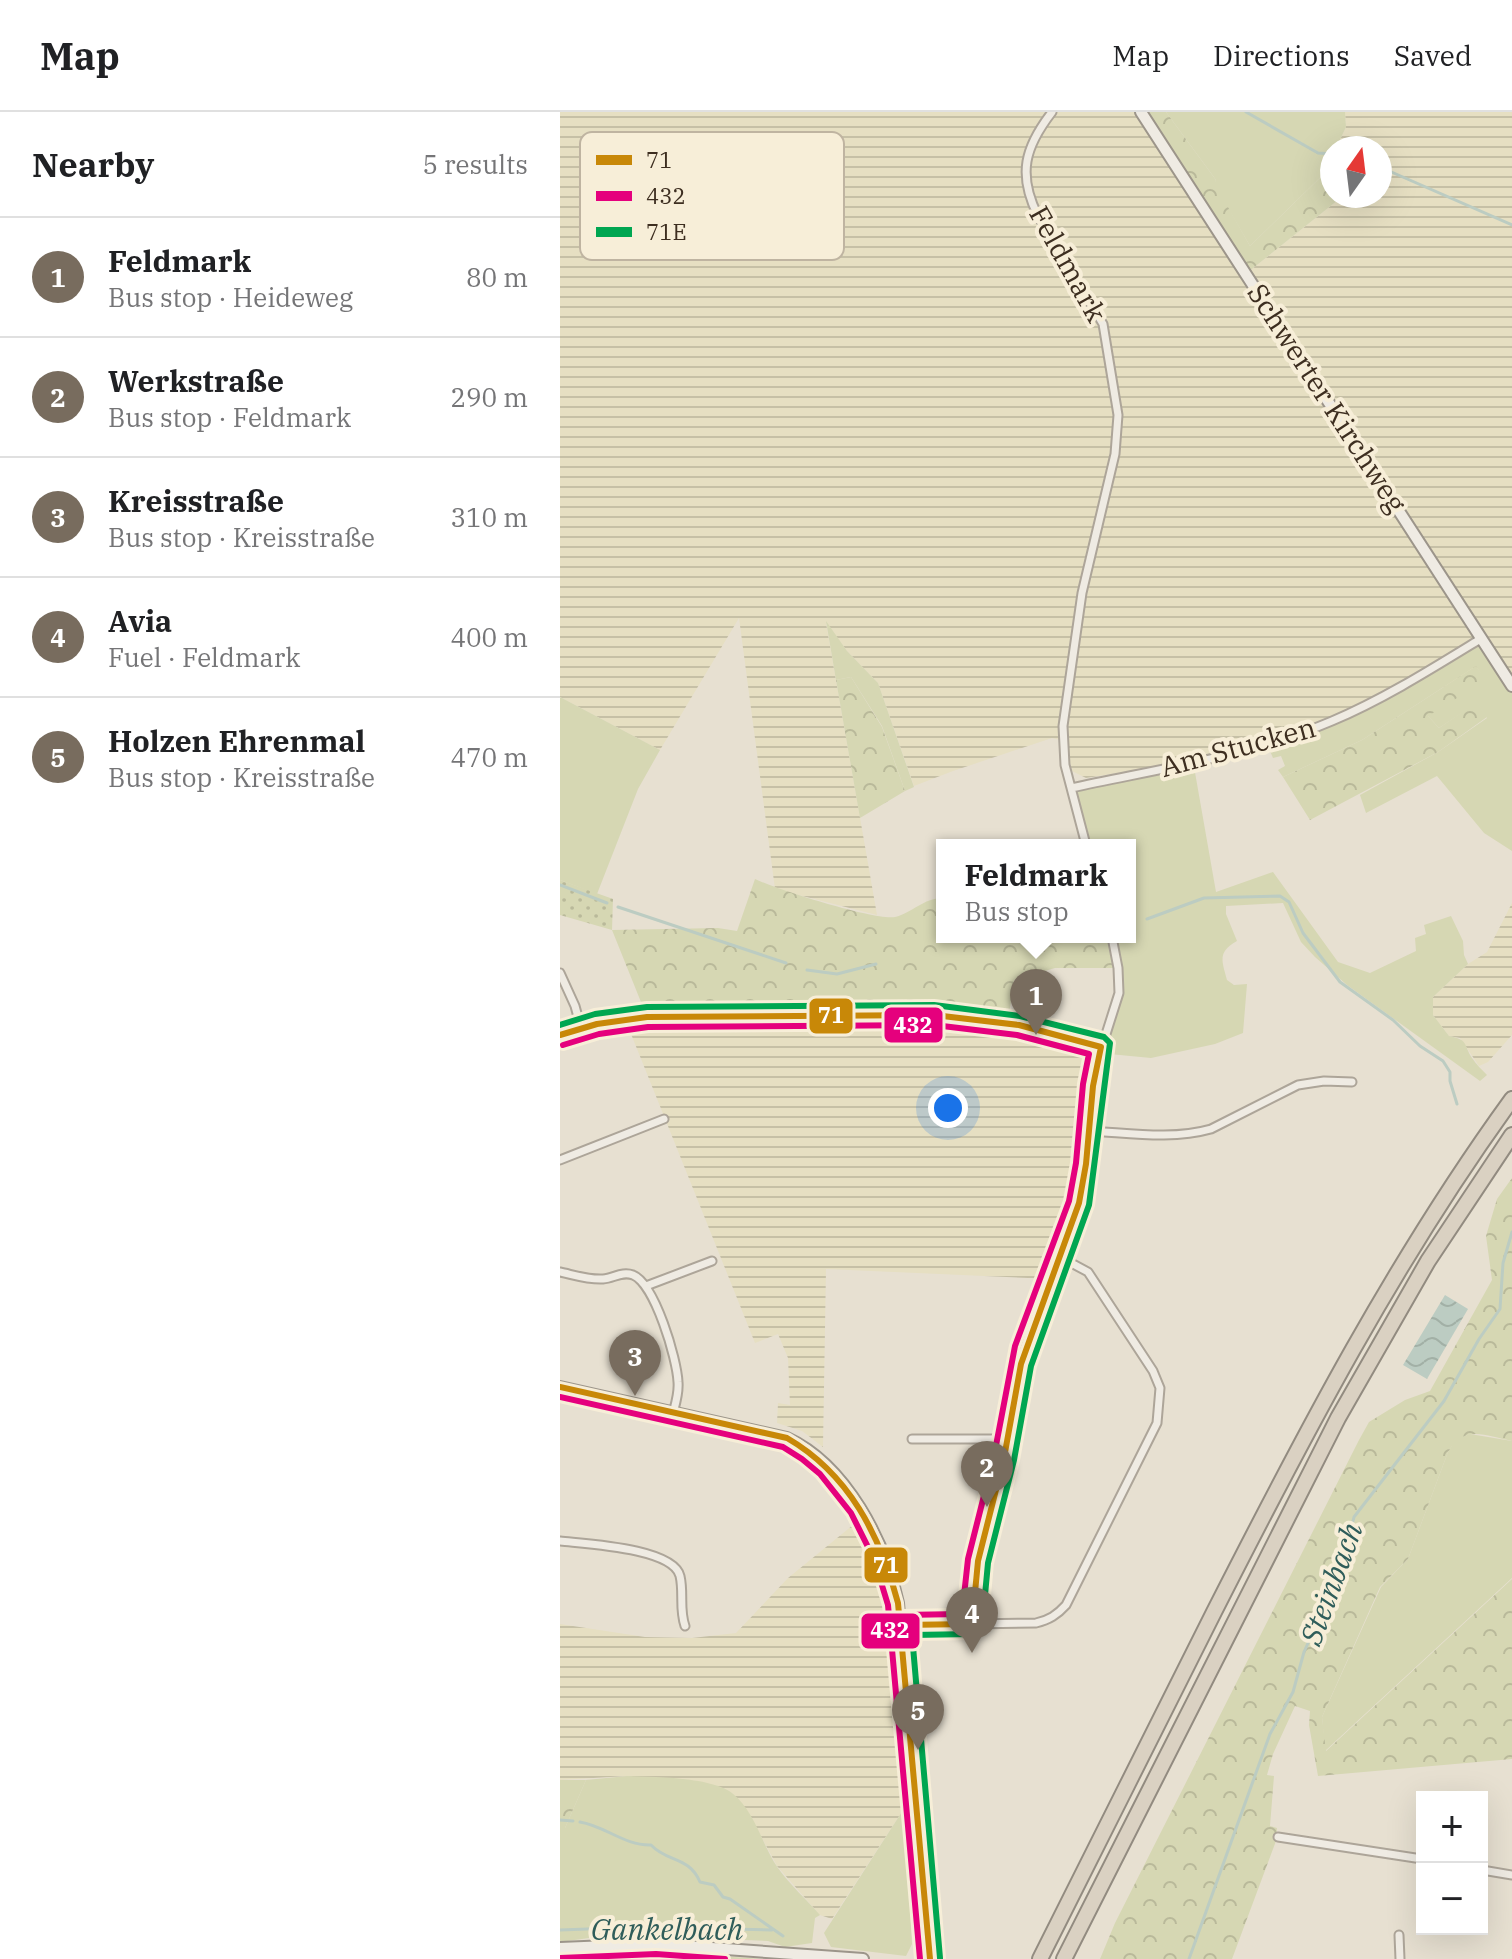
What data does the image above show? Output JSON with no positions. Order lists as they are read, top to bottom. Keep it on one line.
{"streets":{"main road":["Schwerter Kirchweg"],"street":["Feldmark","Am Stucken"]},"crossings":[["Feldmark","Am Stucken"],["Schwerter Kirchweg","Am Stucken"]],"water":["Steinbach","Gankelbach"],"lines":["transit line 71E","transit line 71","transit line 432"],"legend":["71","432","71E"],"north":"top","page":{"header":"Map","nav":["Map","Directions","Saved"],"heading":["Nearby","5 results"],"list":[{"mark":"1","name":"Feldmark","note":"Bus stop · Heideweg","value":"80 m"},{"mark":"2","name":"Werkstraße","note":"Bus stop · Feldmark","value":"290 m"},{"mark":"3","name":"Kreisstraße","note":"Bus stop · Kreisstraße","value":"310 m"},{"mark":"4","name":"Avia","note":"Fuel · Feldmark","value":"400 m"},{"mark":"5","name":"Holzen Ehrenmal","note":"Bus stop · Kreisstraße","value":"470 m"}],"popup":["Feldmark","Bus stop"],"pins":["1","3","2","4","5"],"map_buttons":["+","−"]}}
